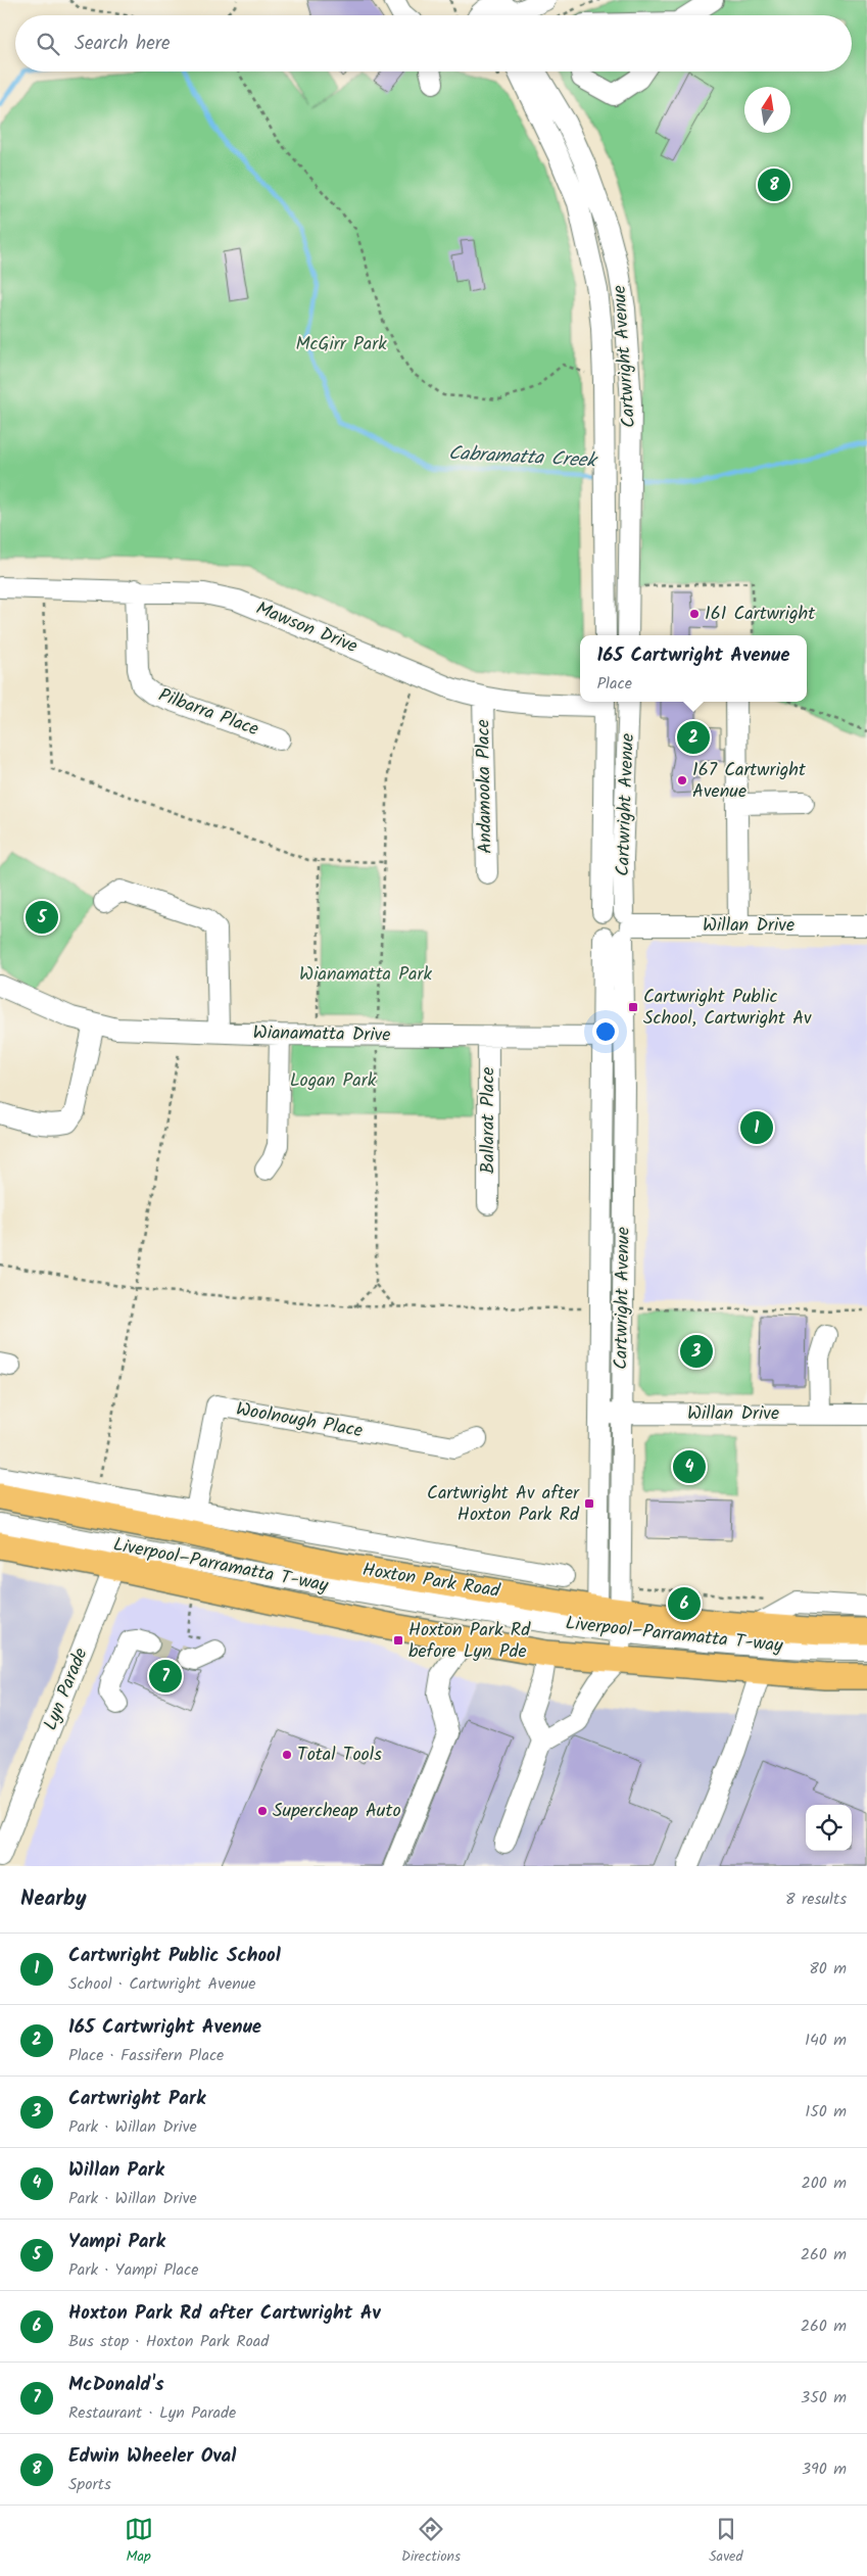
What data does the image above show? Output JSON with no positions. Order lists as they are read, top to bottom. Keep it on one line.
{"streets":{"main road":["Hoxton Park Road"],"street":["Cartwright Avenue","Mawson Drive","Pilbarra Place","Andamooka Place","Willan Drive","Wianamatta Drive","Ballarat Place","Woolnough Place","Liverpool–Parramatta T-way","Lyn Parade"]},"crossings":[["Cartwright Avenue","Willan Drive"],["Cartwright Avenue","Wianamatta Drive"],["Cartwright Avenue","Liverpool–Parramatta T-way"],["Cartwright Avenue","Hoxton Park Road"],["Mawson Drive","Pilbarra Place"],["Mawson Drive","Andamooka Place"],["Wianamatta Drive","Ballarat Place"],["Woolnough Place","Hoxton Park Road"],["Liverpool–Parramatta T-way","Hoxton Park Road"],["Liverpool–Parramatta T-way","Lyn Parade"],["Hoxton Park Road","Lyn Parade"]],"water":["Cabramatta Creek"],"parks":["McGirr Park","Wianamatta Park","Logan Park"],"places":{"other":["161 Cartwright","167 Cartwright Avenue","Total Tools","Supercheap Auto"],"transit":["Cartwright Public School, Cartwright Av","Cartwright Av after Hoxton Park Rd","Hoxton Park Rd before Lyn Pde"]},"north":"top","page":{"search":"Search here","pins":["8","2","5","1","3","4","6","7"],"popup":["165 Cartwright Avenue","Place"],"heading":["Nearby","8 results"],"list":[{"mark":"1","name":"Cartwright Public School","note":"School · Cartwright Avenue","value":"80 m"},{"mark":"2","name":"165 Cartwright Avenue","note":"Place · Fassifern Place","value":"140 m"},{"mark":"3","name":"Cartwright Park","note":"Park · Willan Drive","value":"150 m"},{"mark":"4","name":"Willan Park","note":"Park · Willan Drive","value":"200 m"},{"mark":"5","name":"Yampi Park","note":"Park · Yampi Place","value":"260 m"},{"mark":"6","name":"Hoxton Park Rd after Cartwright Av","note":"Bus stop · Hoxton Park Road","value":"260 m"},{"mark":"7","name":"McDonald's","note":"Restaurant · Lyn Parade","value":"350 m"},{"mark":"8","name":"Edwin Wheeler Oval","note":"Sports","value":"390 m"}],"nav":["Map","Directions","Saved"]}}
